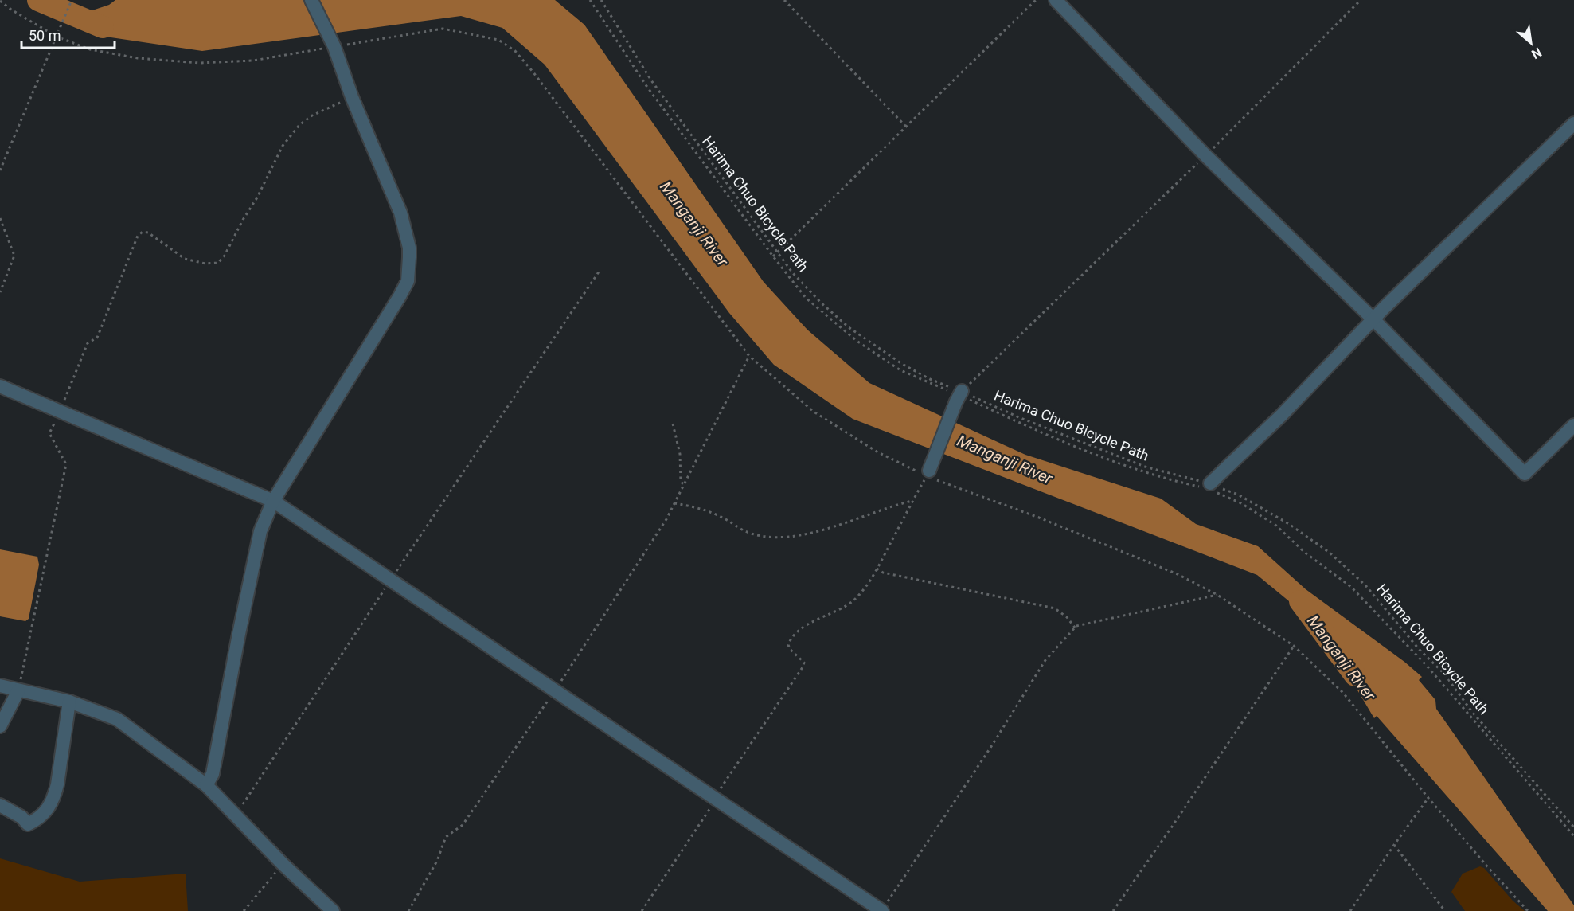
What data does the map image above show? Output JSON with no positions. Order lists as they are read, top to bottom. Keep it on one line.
{"streets":{"path":["Harima Chuo Bicycle Path"]},"water":["Manganji River"],"scale_bar":"50 m","north":"bottom right"}
